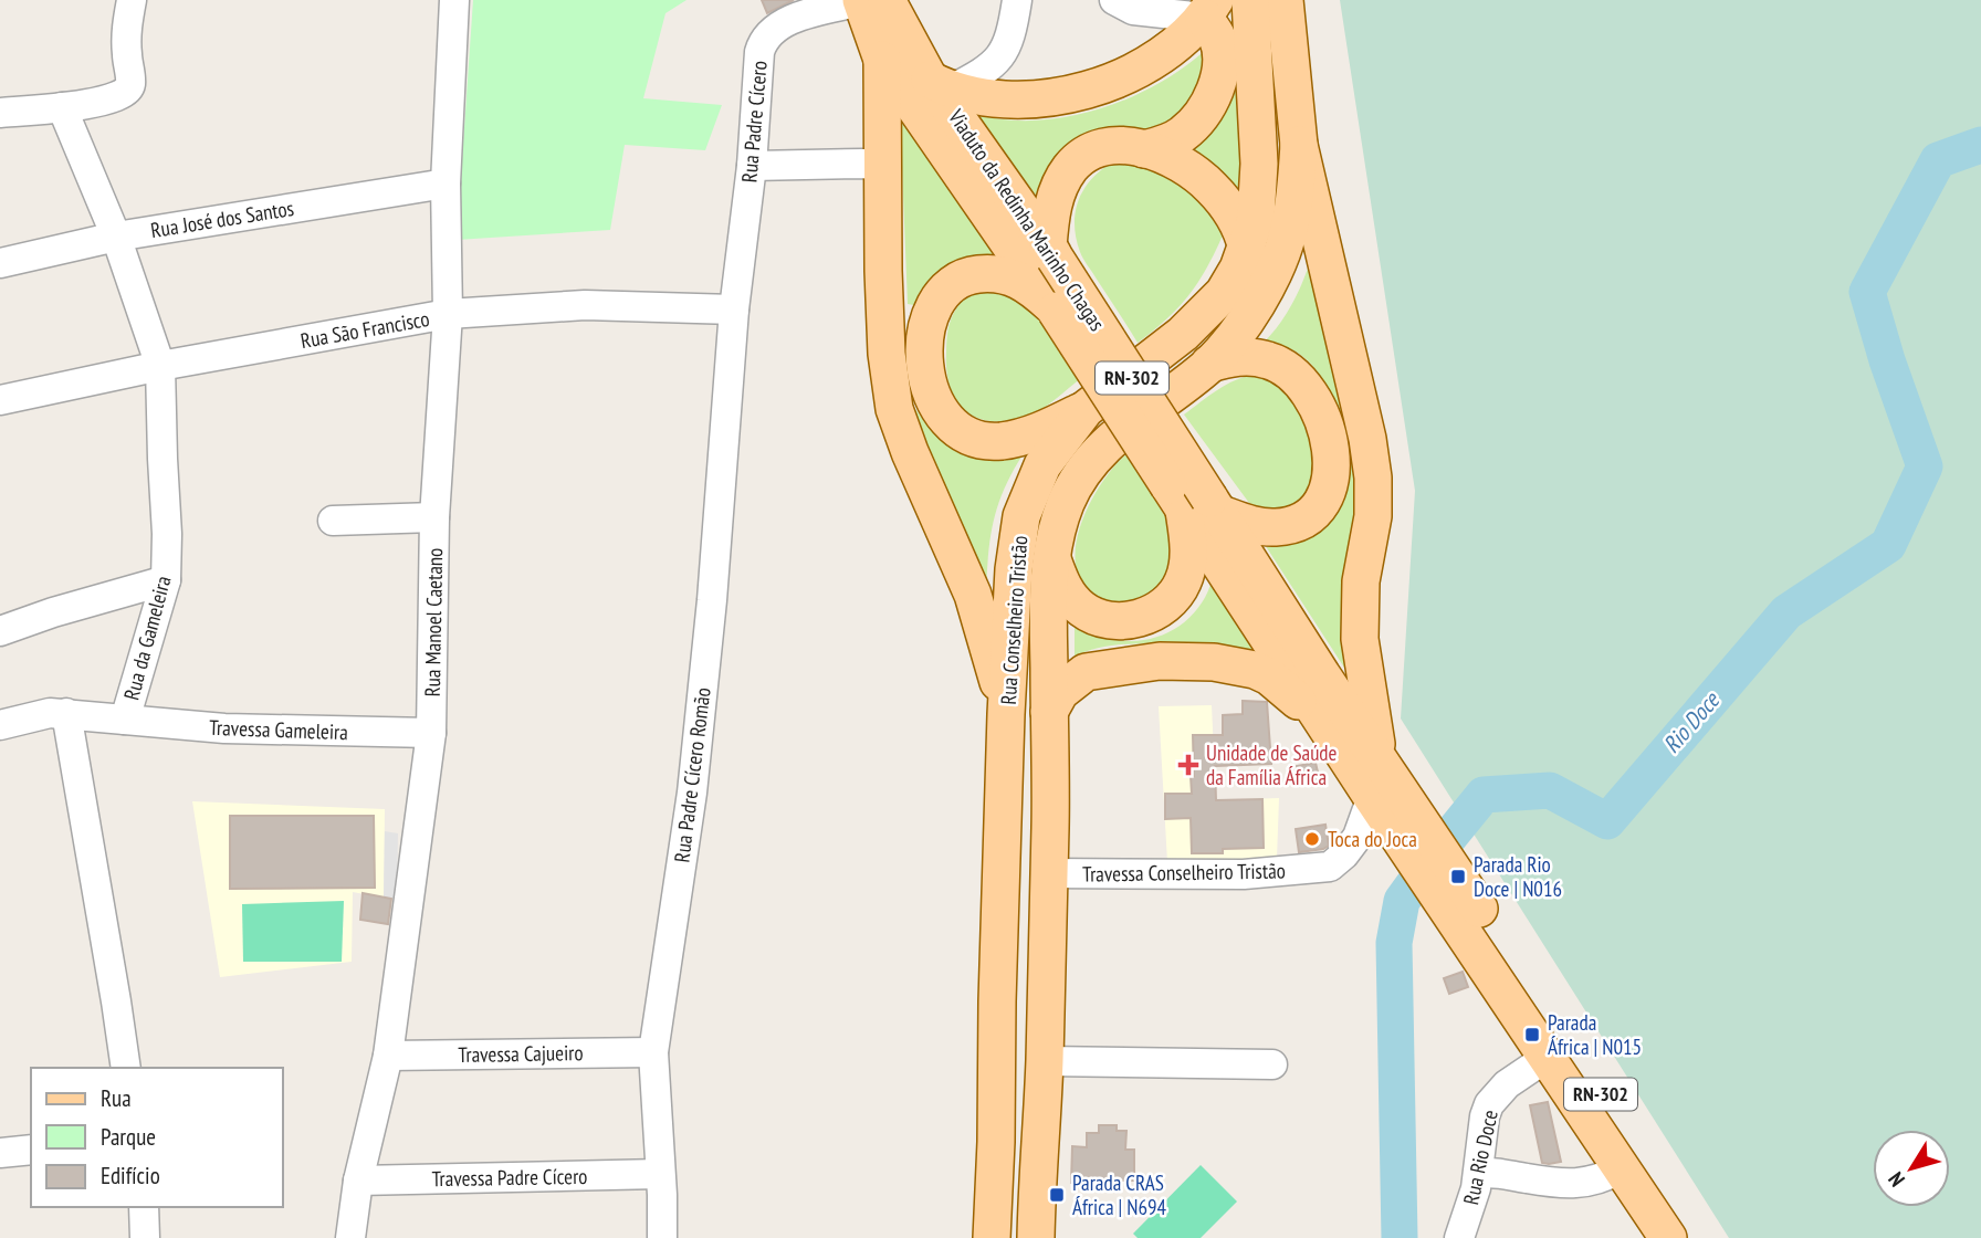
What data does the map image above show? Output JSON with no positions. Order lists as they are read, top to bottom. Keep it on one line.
{"streets":{"main road":["Viaduto da Redinha Marinho Chagas","RN-302","Rua Conselheiro Tristão"],"street":["Rua Padre Cícero","Rua José dos Santos","Rua São Francisco","Rua Manoel Caetano","Rua da Gameleira","Travessa Gameleira","Rua Padre Cícero Romão","Travessa Conselheiro Tristão","Travessa Cajueiro","Rua Rio Doce","Travessa Padre Cícero"]},"crossings":[["Rua Padre Cícero","Rua São Francisco"],["Rua Padre Cícero","RN-302"],["Rua Padre Cícero","Rua Padre Cícero Romão"],["Rua José dos Santos","Rua Manoel Caetano"],["Rua José dos Santos","Rua da Gameleira"],["Viaduto da Redinha Marinho Chagas","RN-302"],["Viaduto da Redinha Marinho Chagas","Travessa Conselheiro Tristão"],["Rua São Francisco","Rua Manoel Caetano"],["Rua São Francisco","Rua da Gameleira"],["Rua São Francisco","Rua Padre Cícero Romão"],["RN-302","Travessa Conselheiro Tristão"],["RN-302","Rua Rio Doce"],["Rua Conselheiro Tristão","Travessa Conselheiro Tristão"],["Rua Manoel Caetano","Travessa Gameleira"],["Rua Manoel Caetano","Travessa Cajueiro"],["Rua Manoel Caetano","Travessa Padre Cícero"],["Rua da Gameleira","Travessa Gameleira"],["Rua Padre Cícero Romão","Travessa Cajueiro"],["Rua Padre Cícero Romão","Travessa Padre Cícero"]],"water":["Rio Doce"],"places":{"health":["Unidade de Saúde da Família África"],"other":["Toca do Joca"],"transit":["Parada Rio Doce | N016","Parada África | N015","Parada CRAS África | N694"]},"legend":["Rua","Parque","Edifício"],"north":"bottom left"}
